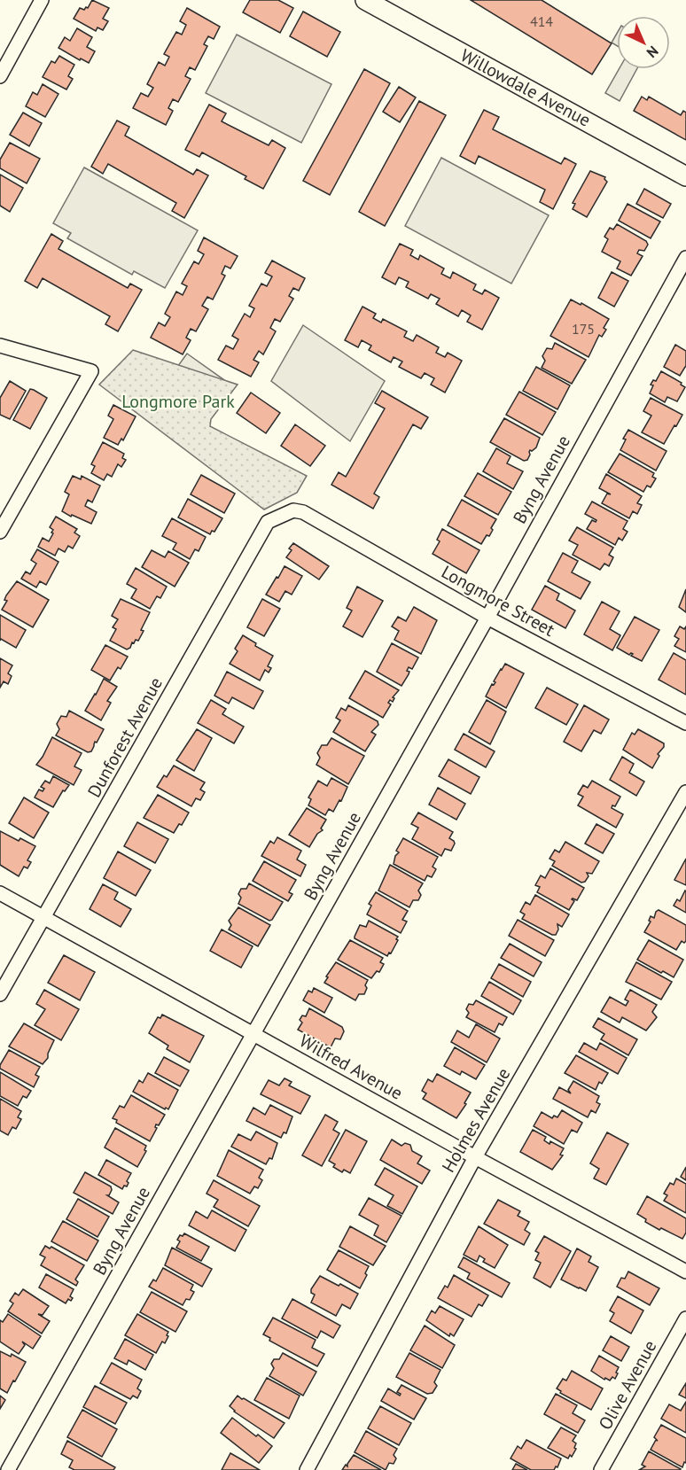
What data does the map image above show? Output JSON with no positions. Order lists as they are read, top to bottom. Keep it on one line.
{"streets":{"street":["Willowdale Avenue","Byng Avenue","Longmore Street","Dunforest Avenue","Wilfred Avenue","Holmes Avenue","Olive Avenue"]},"crossings":[["Byng Avenue","Longmore Street"],["Byng Avenue","Wilfred Avenue"],["Longmore Street","Dunforest Avenue"],["Dunforest Avenue","Wilfred Avenue"],["Wilfred Avenue","Holmes Avenue"]],"parks":["Longmore Park"],"house_numbers":["414","175"],"north":"bottom right"}
